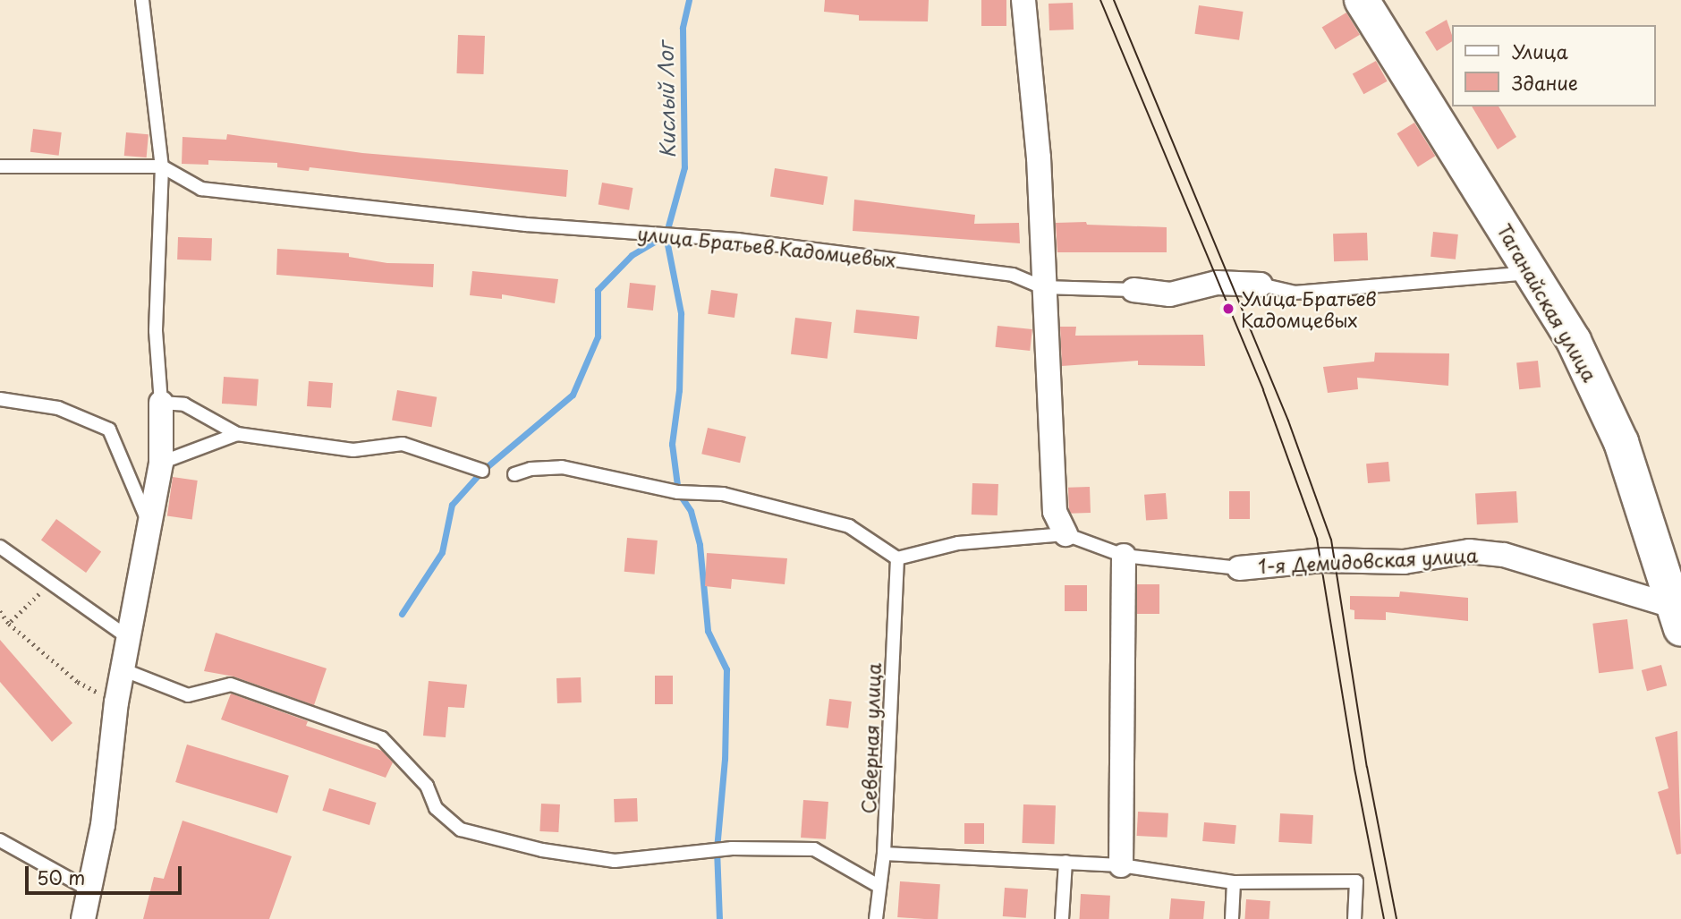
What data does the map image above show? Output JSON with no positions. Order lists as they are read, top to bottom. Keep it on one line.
{"streets":{"main road":["Таганайская улица"],"street":["улица Братьев Кадомцевых","1-я Демидовская улица"],"lane":["Северная улица"]},"crossings":[["улица Братьев Кадомцевых","Таганайская улица"],["Таганайская улица","1-я Демидовская улица"],["1-я Демидовская улица","Северная улица"]],"water":["Кислый Лог"],"places":["Улица Братьев Кадомцевых"],"legend":["Улица","Здание"],"scale_bar":"50 m"}
